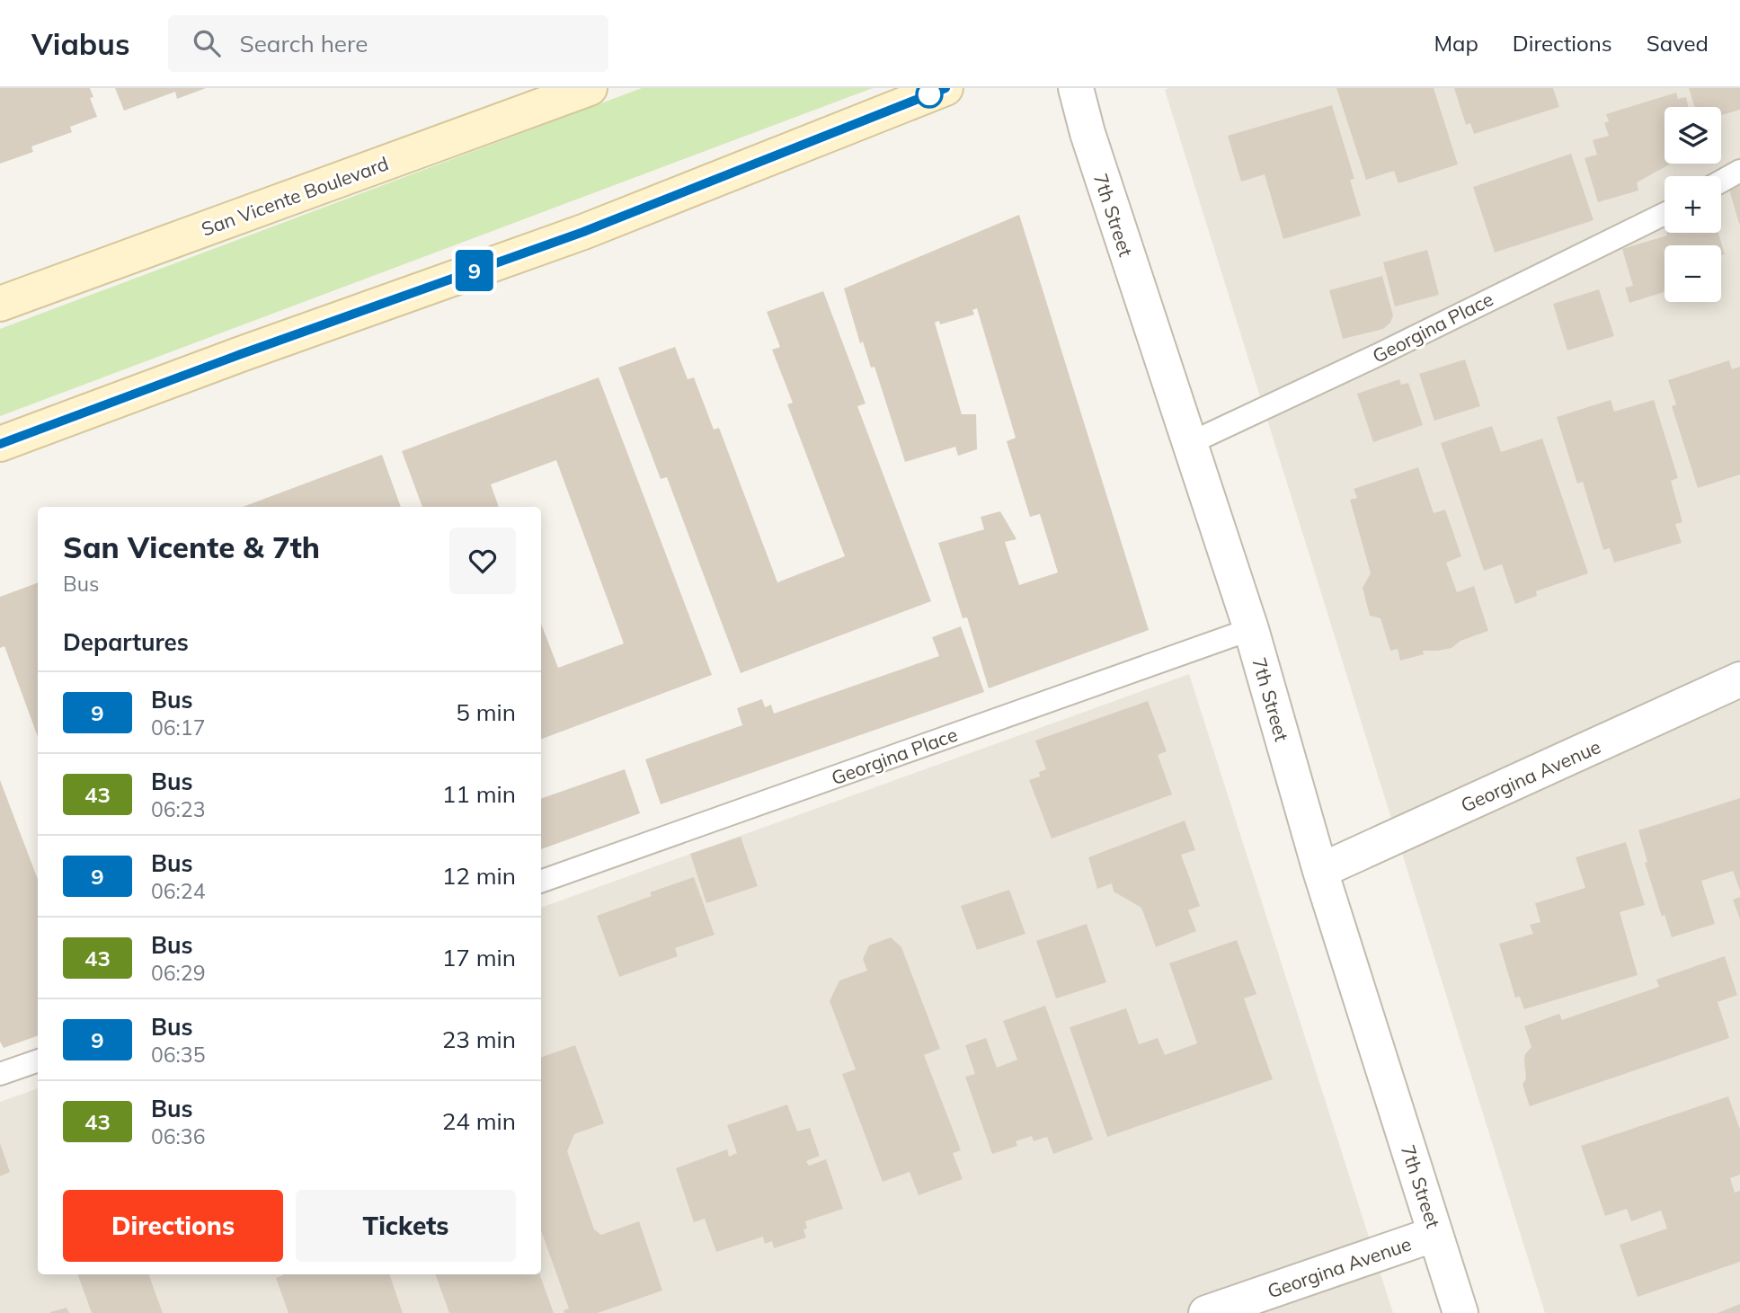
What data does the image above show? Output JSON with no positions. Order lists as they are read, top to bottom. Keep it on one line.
{"streets":{"main road":["San Vicente Boulevard"],"street":["7th Street","Georgina Avenue"],"lane":["Georgina Place"]},"crossings":[["7th Street","Georgina Place"],["7th Street","Georgina Avenue"]],"lines":["bus line 9"],"page":{"header":"Viabus","search":"Search here","nav":["Map","Directions","Saved"],"on_map":"9","map_buttons":["+","−"],"heading":[["San Vicente & 7th","Bus"],"Departures"],"list":[{"mark":"9","name":"Bus","note":"06:17","value":"5 min"},{"mark":"43","name":"Bus","note":"06:23","value":"11 min"},{"mark":"9","name":"Bus","note":"06:24","value":"12 min"},{"mark":"43","name":"Bus","note":"06:29","value":"17 min"},{"mark":"9","name":"Bus","note":"06:35","value":"23 min"},{"mark":"43","name":"Bus","note":"06:36","value":"24 min"}],"buttons":["Directions","Tickets"]}}
